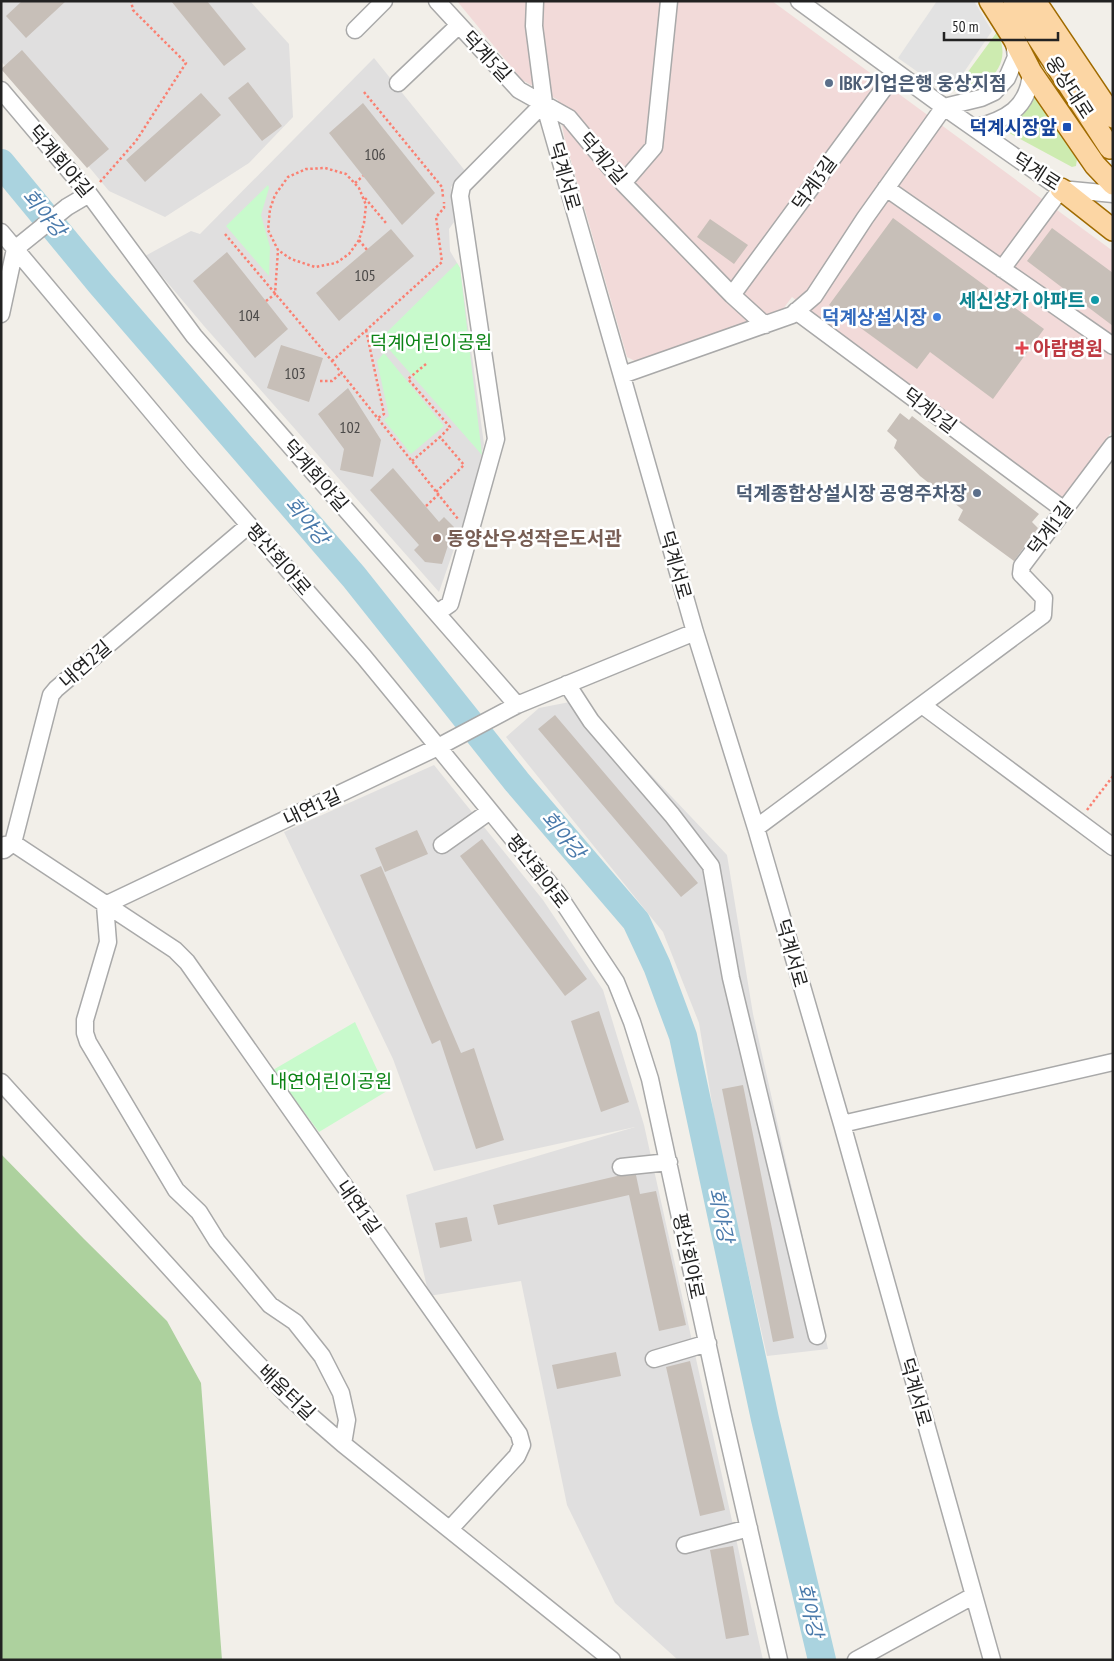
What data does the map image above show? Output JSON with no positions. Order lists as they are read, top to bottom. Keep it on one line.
{"streets":{"main road":["웅상대로"],"street":["덕계5길","덕계2길","덕계회야길","덕계로","덕계서로","덕계3길","덕계1길","평산회야로","내연2길","내연1길","배움터길"]},"crossings":[["덕계5길","덕계2길"],["덕계5길","덕계서로"],["덕계2길","덕계서로"],["덕계2길","덕계3길"],["덕계2길","덕계1길"],["덕계회야길","내연1길"],["덕계로","덕계3길"],["덕계서로","덕계1길"],["평산회야로","내연2길"],["평산회야로","내연1길"],["내연2길","내연1길"],["내연1길","배움터길"]],"water":["회야강"],"parks":["덕계어린이공원","내연어린이공원"],"places":{"other":["IBK기업은행 웅상지점","세신상가 아파트","덕계상설시장","덕계종합상설시장 공영주차장","동양산우성작은도서관"],"transit":["덕계시장앞"],"health":["아람병원"]},"house_numbers":["106","105","104","103","102"],"scale_bar":"50 m"}
